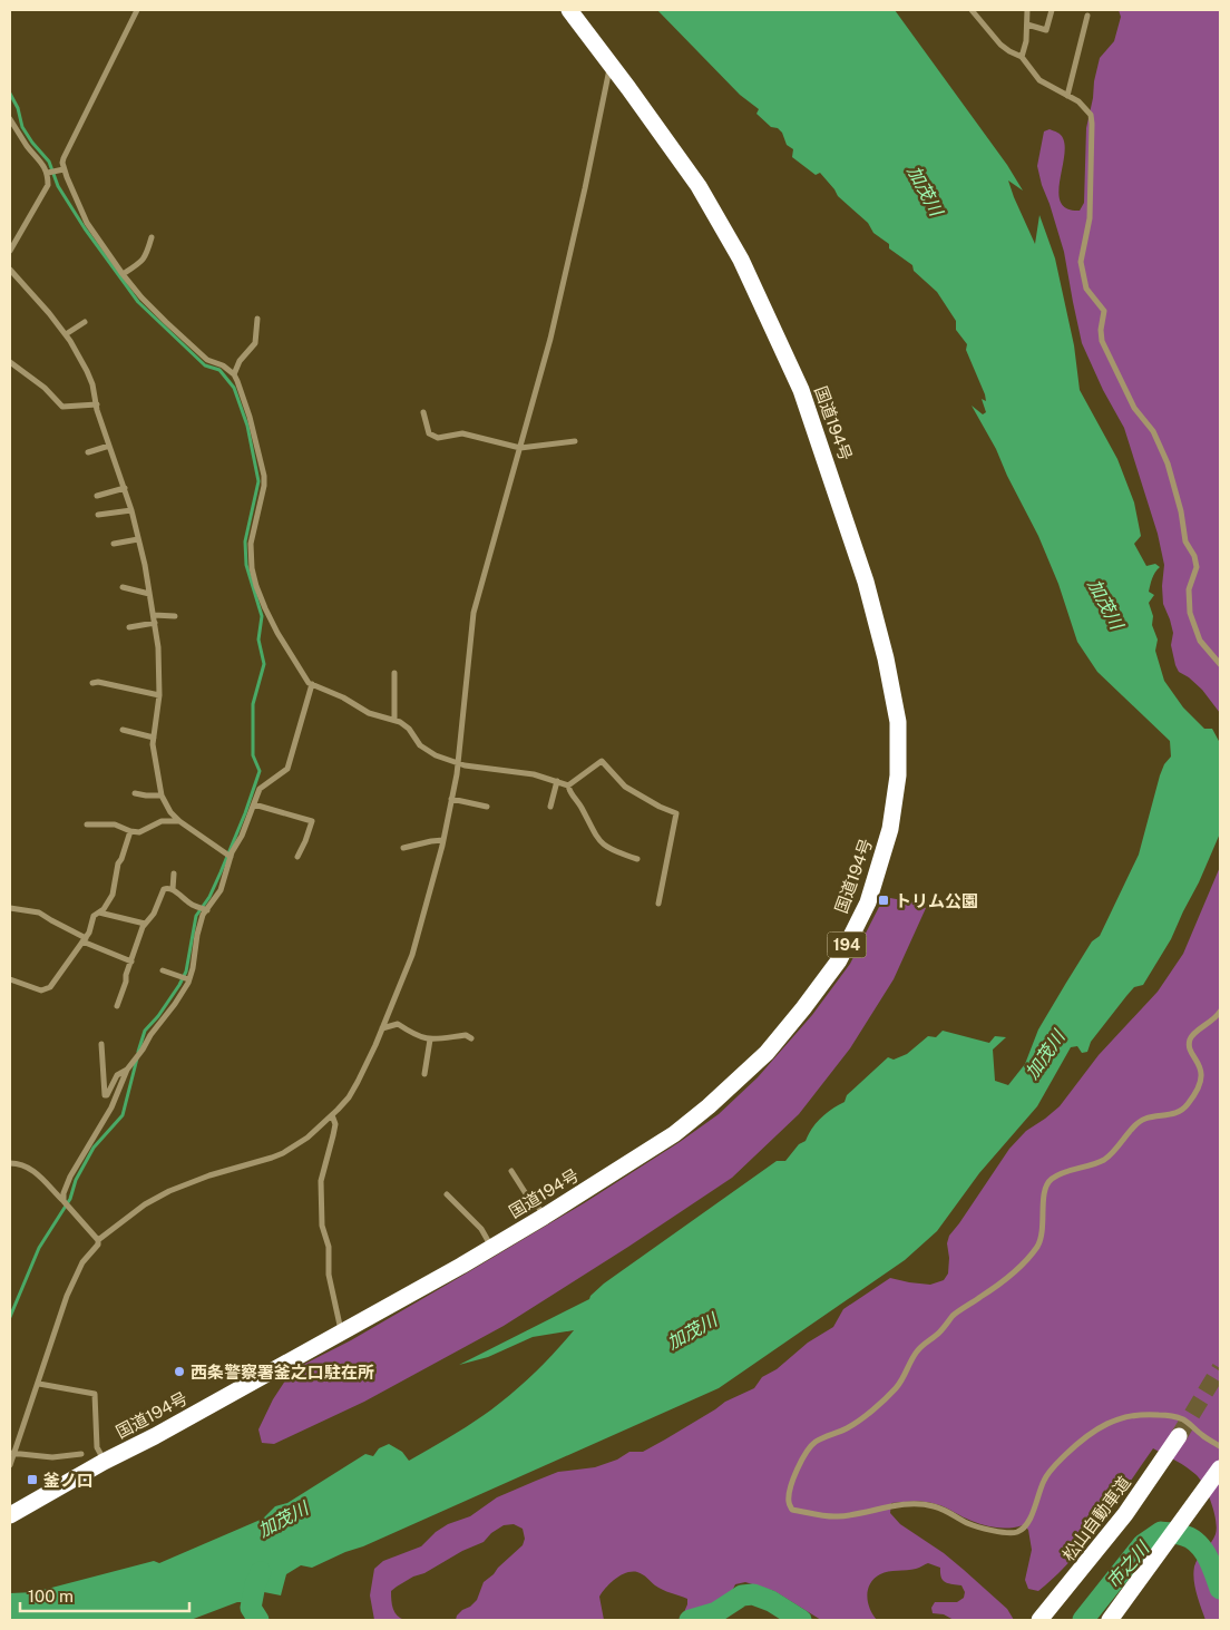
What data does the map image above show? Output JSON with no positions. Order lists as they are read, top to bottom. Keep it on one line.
{"streets":{"highway":["国道194号","194","松山自動車道"]},"water":["加茂川","市之川"],"places":{"transit":["トリム公園","釜ノ口"],"other":["西条警察署釜之口駐在所"]},"scale_bar":"100 m"}
